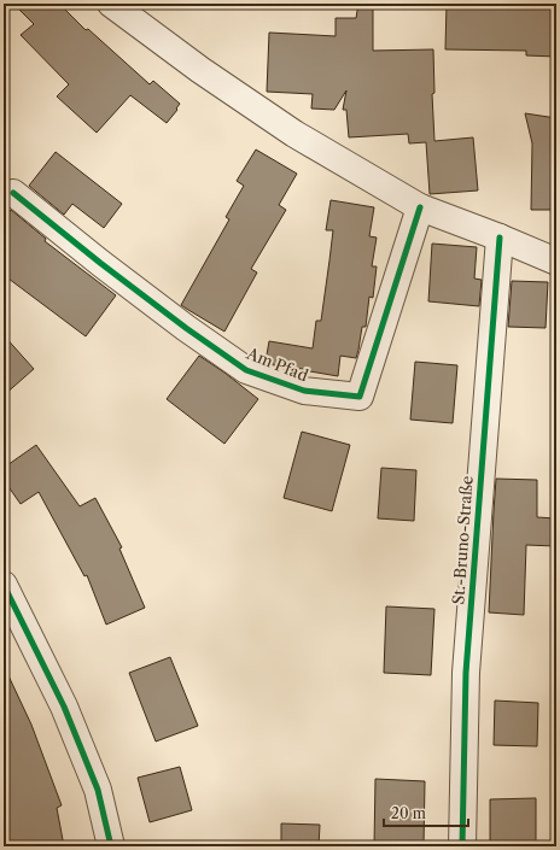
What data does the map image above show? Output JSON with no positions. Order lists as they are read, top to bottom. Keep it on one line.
{"streets":{"street":["Am Pfad","St.-Bruno-Straße"]},"scale_bar":"20 m"}
